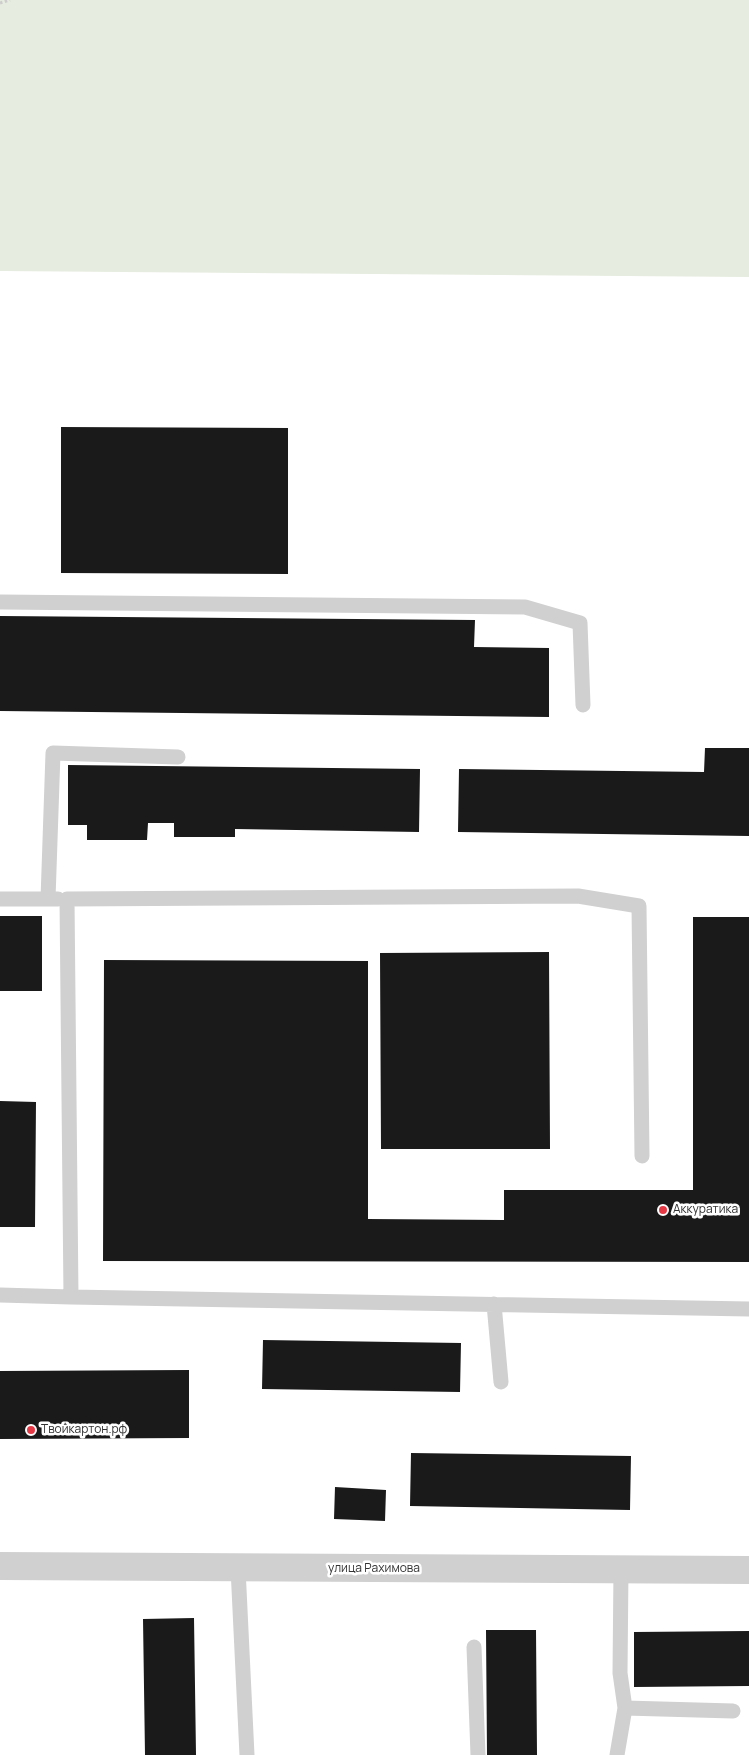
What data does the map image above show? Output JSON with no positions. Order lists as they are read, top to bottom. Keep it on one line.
{"streets":{"street":["улица Рахимова"]},"places":["Аккуратика","Твойкартон.рф"]}
